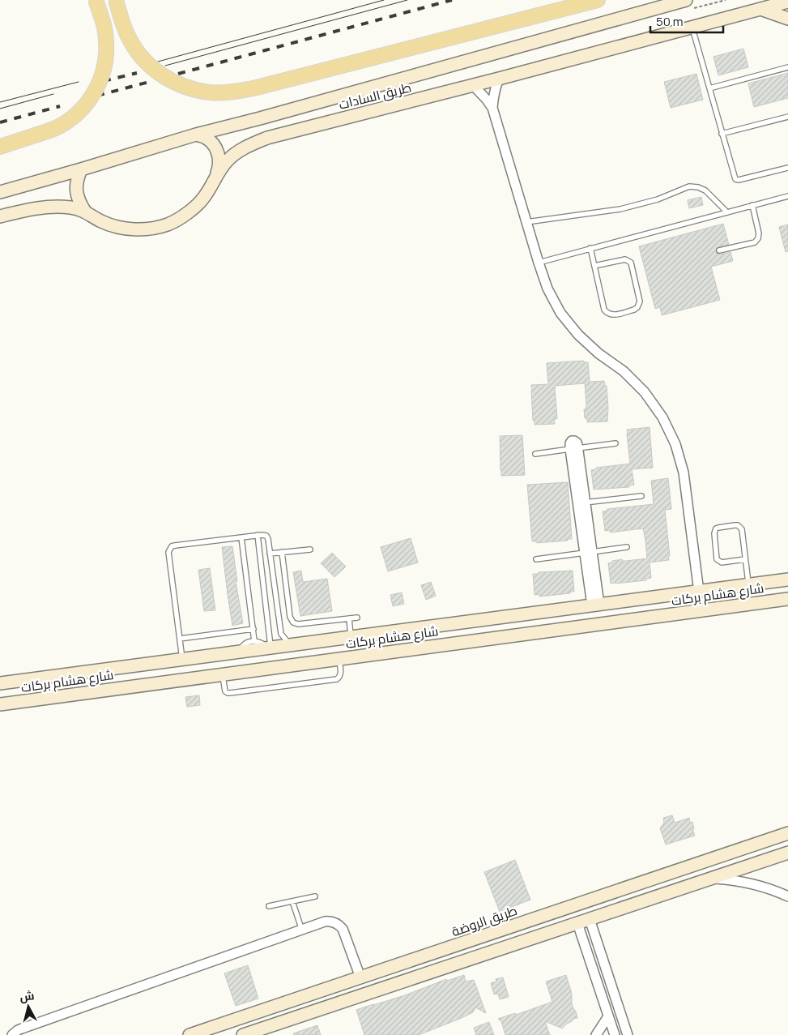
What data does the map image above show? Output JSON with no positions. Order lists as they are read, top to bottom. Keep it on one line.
{"streets":{"street":["طريق السادات","شارع هشام بركات","طريق الروضة"]},"scale_bar":"50 m","north":"top"}
